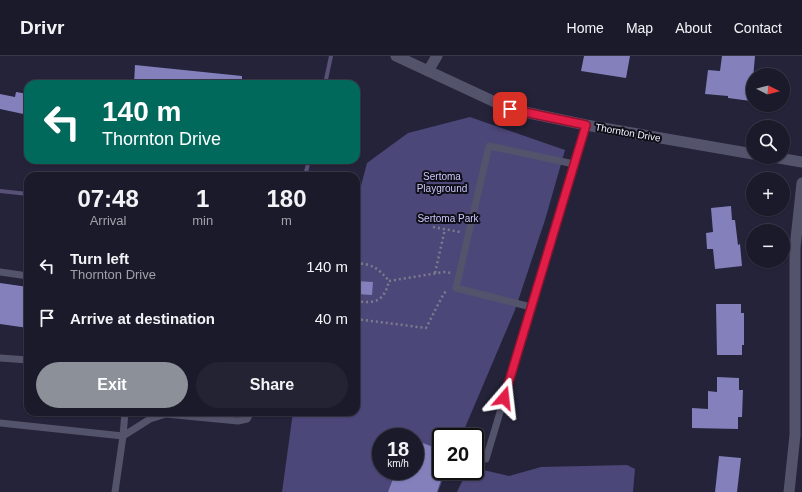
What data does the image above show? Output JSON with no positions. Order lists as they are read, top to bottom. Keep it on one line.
{"streets":{"street":["Thornton Drive"]},"parks":["Sertoma Playground","Sertoma Park"],"north":"right","page":{"header":"Drivr","nav":["Home","Map","About","Contact"],"map_buttons":["+","−"],"turn":["140 m","Thornton Drive"],"eta":["07:48","Arrival","1","min","180","m"],"list":[{"name":"Turn left","note":"Thornton Drive","value":"140 m"},{"name":"Arrive at destination","value":"40 m"}],"buttons":["Exit","Share"],"speed":"18 km/h","limit":"20"}}
